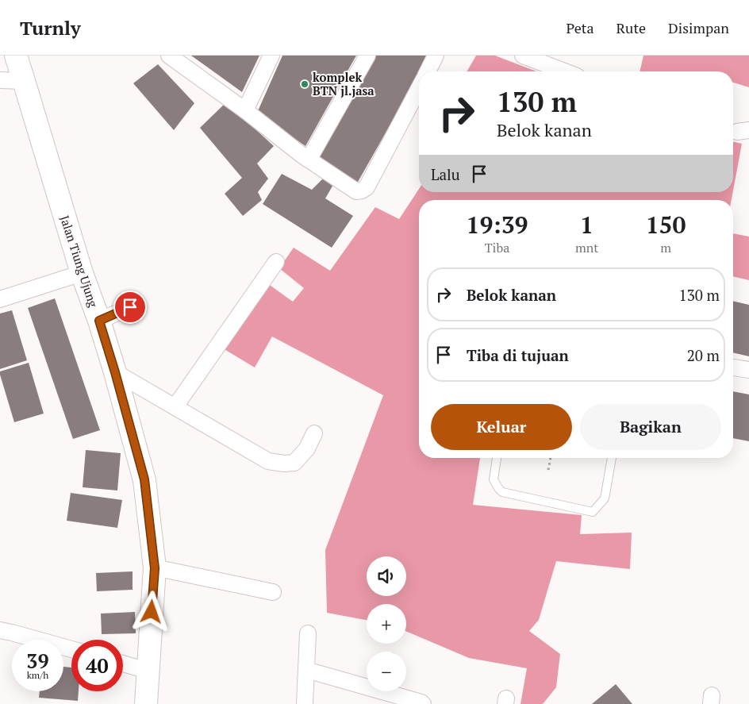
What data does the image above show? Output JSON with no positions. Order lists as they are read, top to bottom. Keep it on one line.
{"streets":{"street":["Jalan Tiung Ujung"]},"places":["komplek BTN jl.jasa"],"page":{"header":"Turnly","nav":["Peta","Rute","Disimpan"],"turn":["130 m","Belok kanan"],"then":"Lalu","eta":["19:39","Tiba","1","mnt","150","m"],"list":[{"name":"Belok kanan","value":"130 m"},{"name":"Tiba di tujuan","value":"20 m"}],"buttons":["Keluar","Bagikan"],"map_buttons":["+","−"],"speed":"39 km/h","limit":"40"}}
